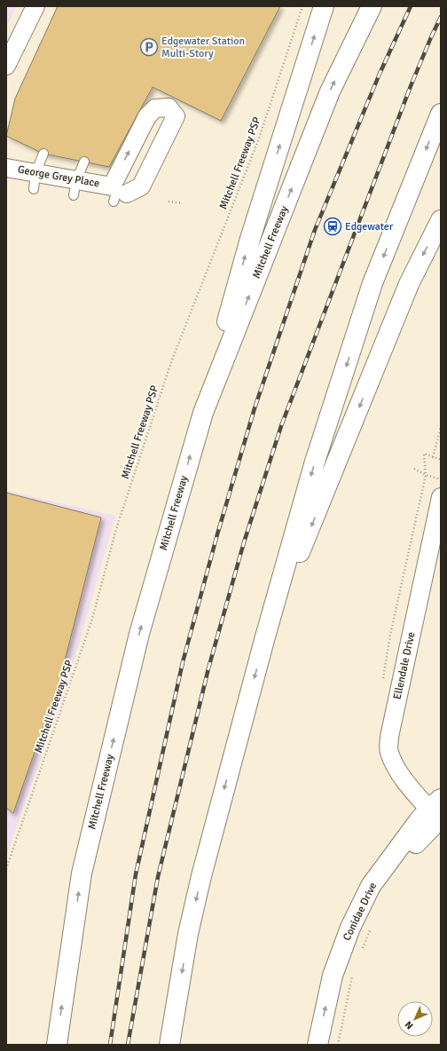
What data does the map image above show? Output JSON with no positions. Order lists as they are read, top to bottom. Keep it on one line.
{"streets":{"main road":["Mitchell Freeway","Conidae Drive"],"street":["George Grey Place","Ellendale Drive"],"path":["Mitchell Freeway PSP"]},"crossings":[["Ellendale Drive","Conidae Drive"]],"places":{"parking":["Edgewater Station Multi-Story"],"station":["Edgewater"]},"north":"bottom left"}
